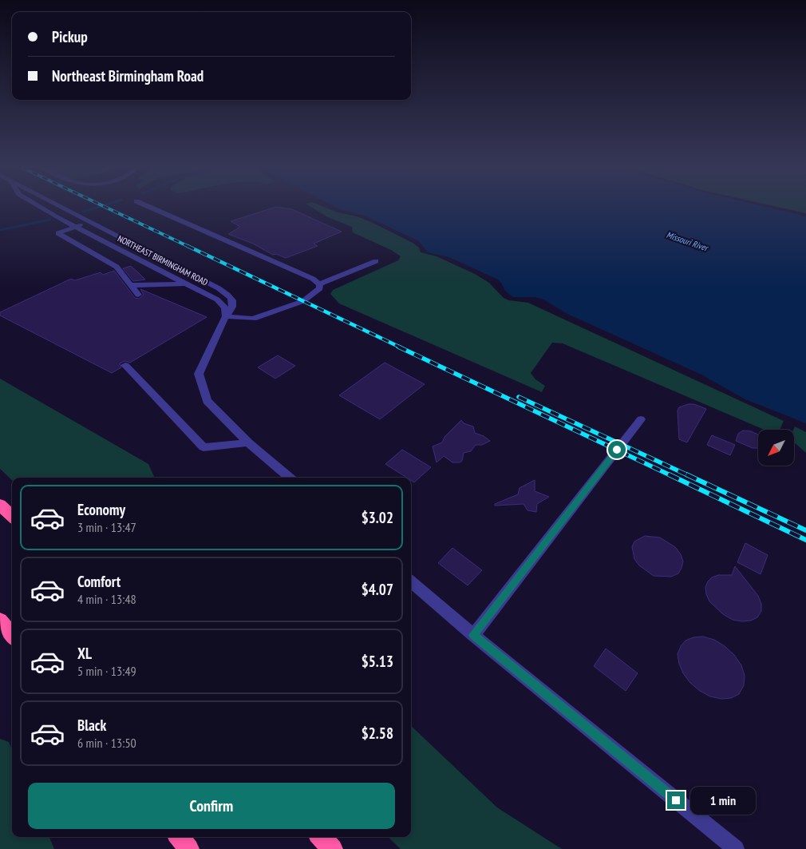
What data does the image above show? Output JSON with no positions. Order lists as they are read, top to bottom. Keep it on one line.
{"streets":{"street":["NORTHEAST BIRMINGHAM ROAD"]},"water":["Missouri River"],"north":"bottom left","page":{"banner":["Pickup","Northeast Birmingham Road"],"list":[{"name":"Economy","note":"3 min · 13:47","value":"$3.02"},{"name":"Comfort","note":"4 min · 13:48","value":"$4.07"},{"name":"XL","note":"5 min · 13:49","value":"$5.13"},{"name":"Black","note":"6 min · 13:50","value":"$2.58"}],"buttons":"Confirm","bubble":"1 min"}}
